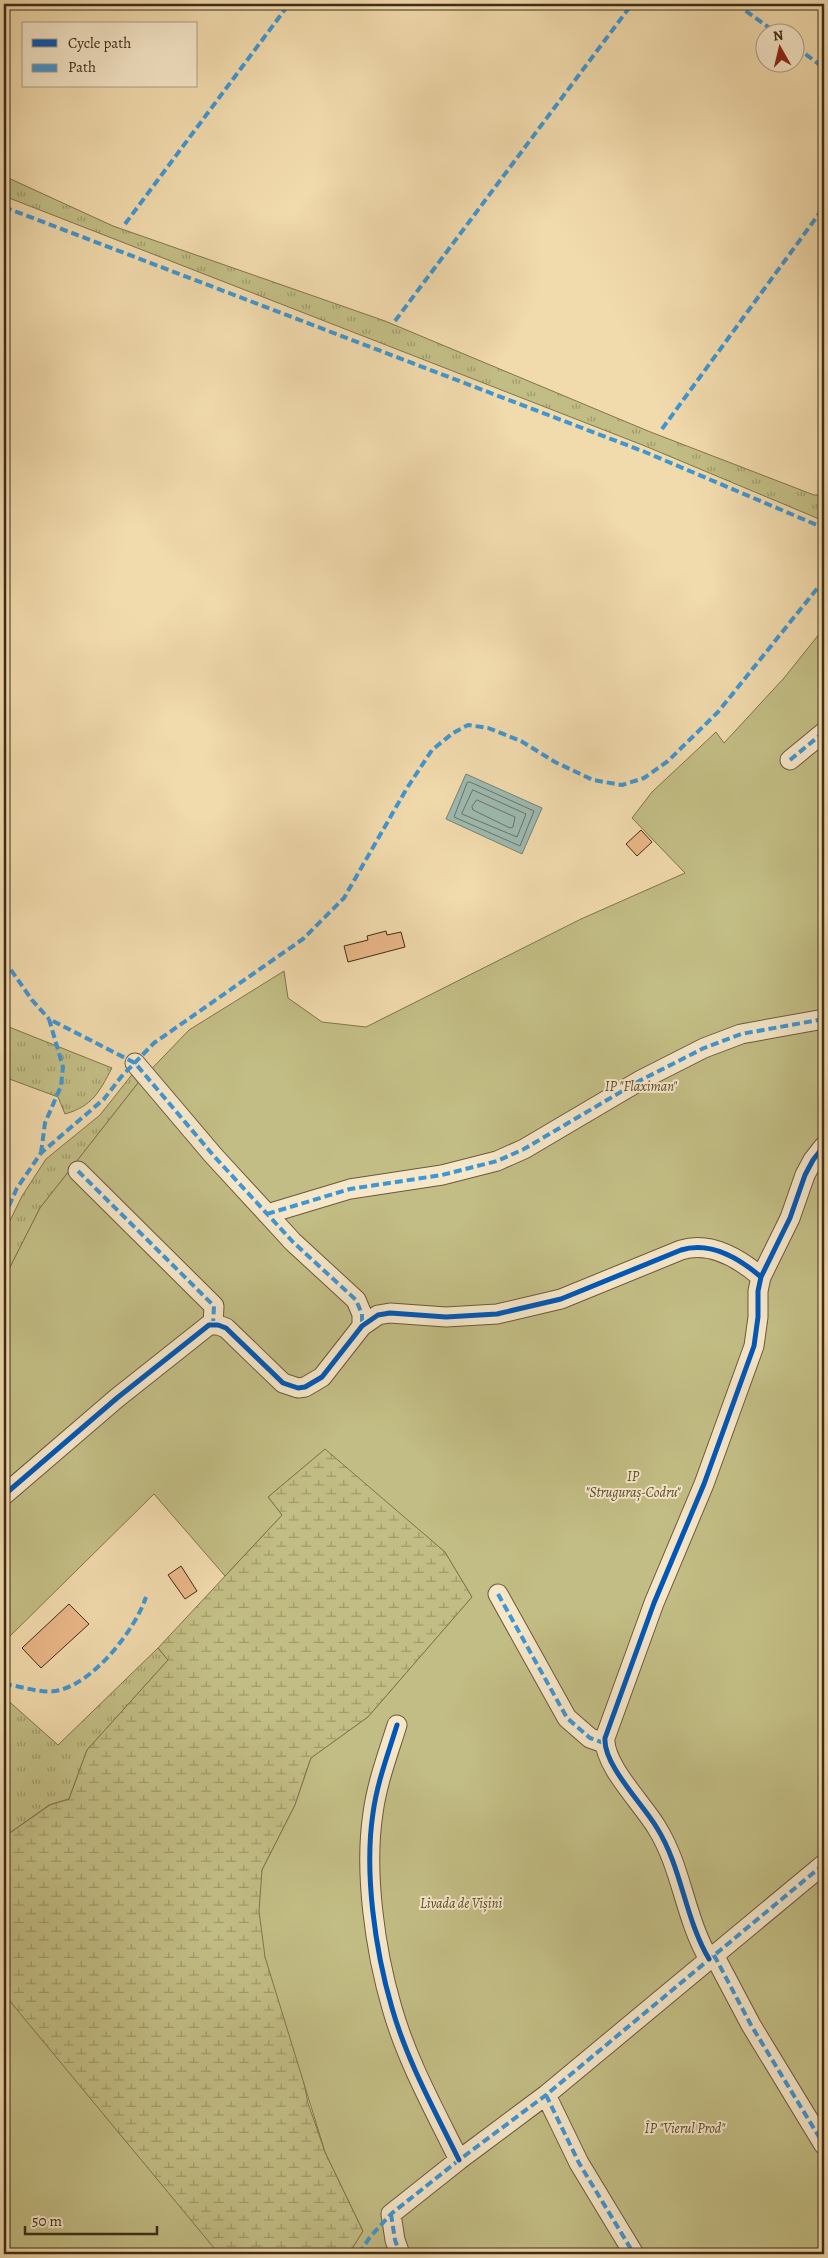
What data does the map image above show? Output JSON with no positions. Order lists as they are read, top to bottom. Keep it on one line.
{"parks":["IP \"Flaximan\"","IP \"Struguraș-Codru\"","Livada de Vișini","ÎP \"Vierul Prod\""],"legend":["Cycle path","Path"],"scale_bar":"50 m","north":"top"}
